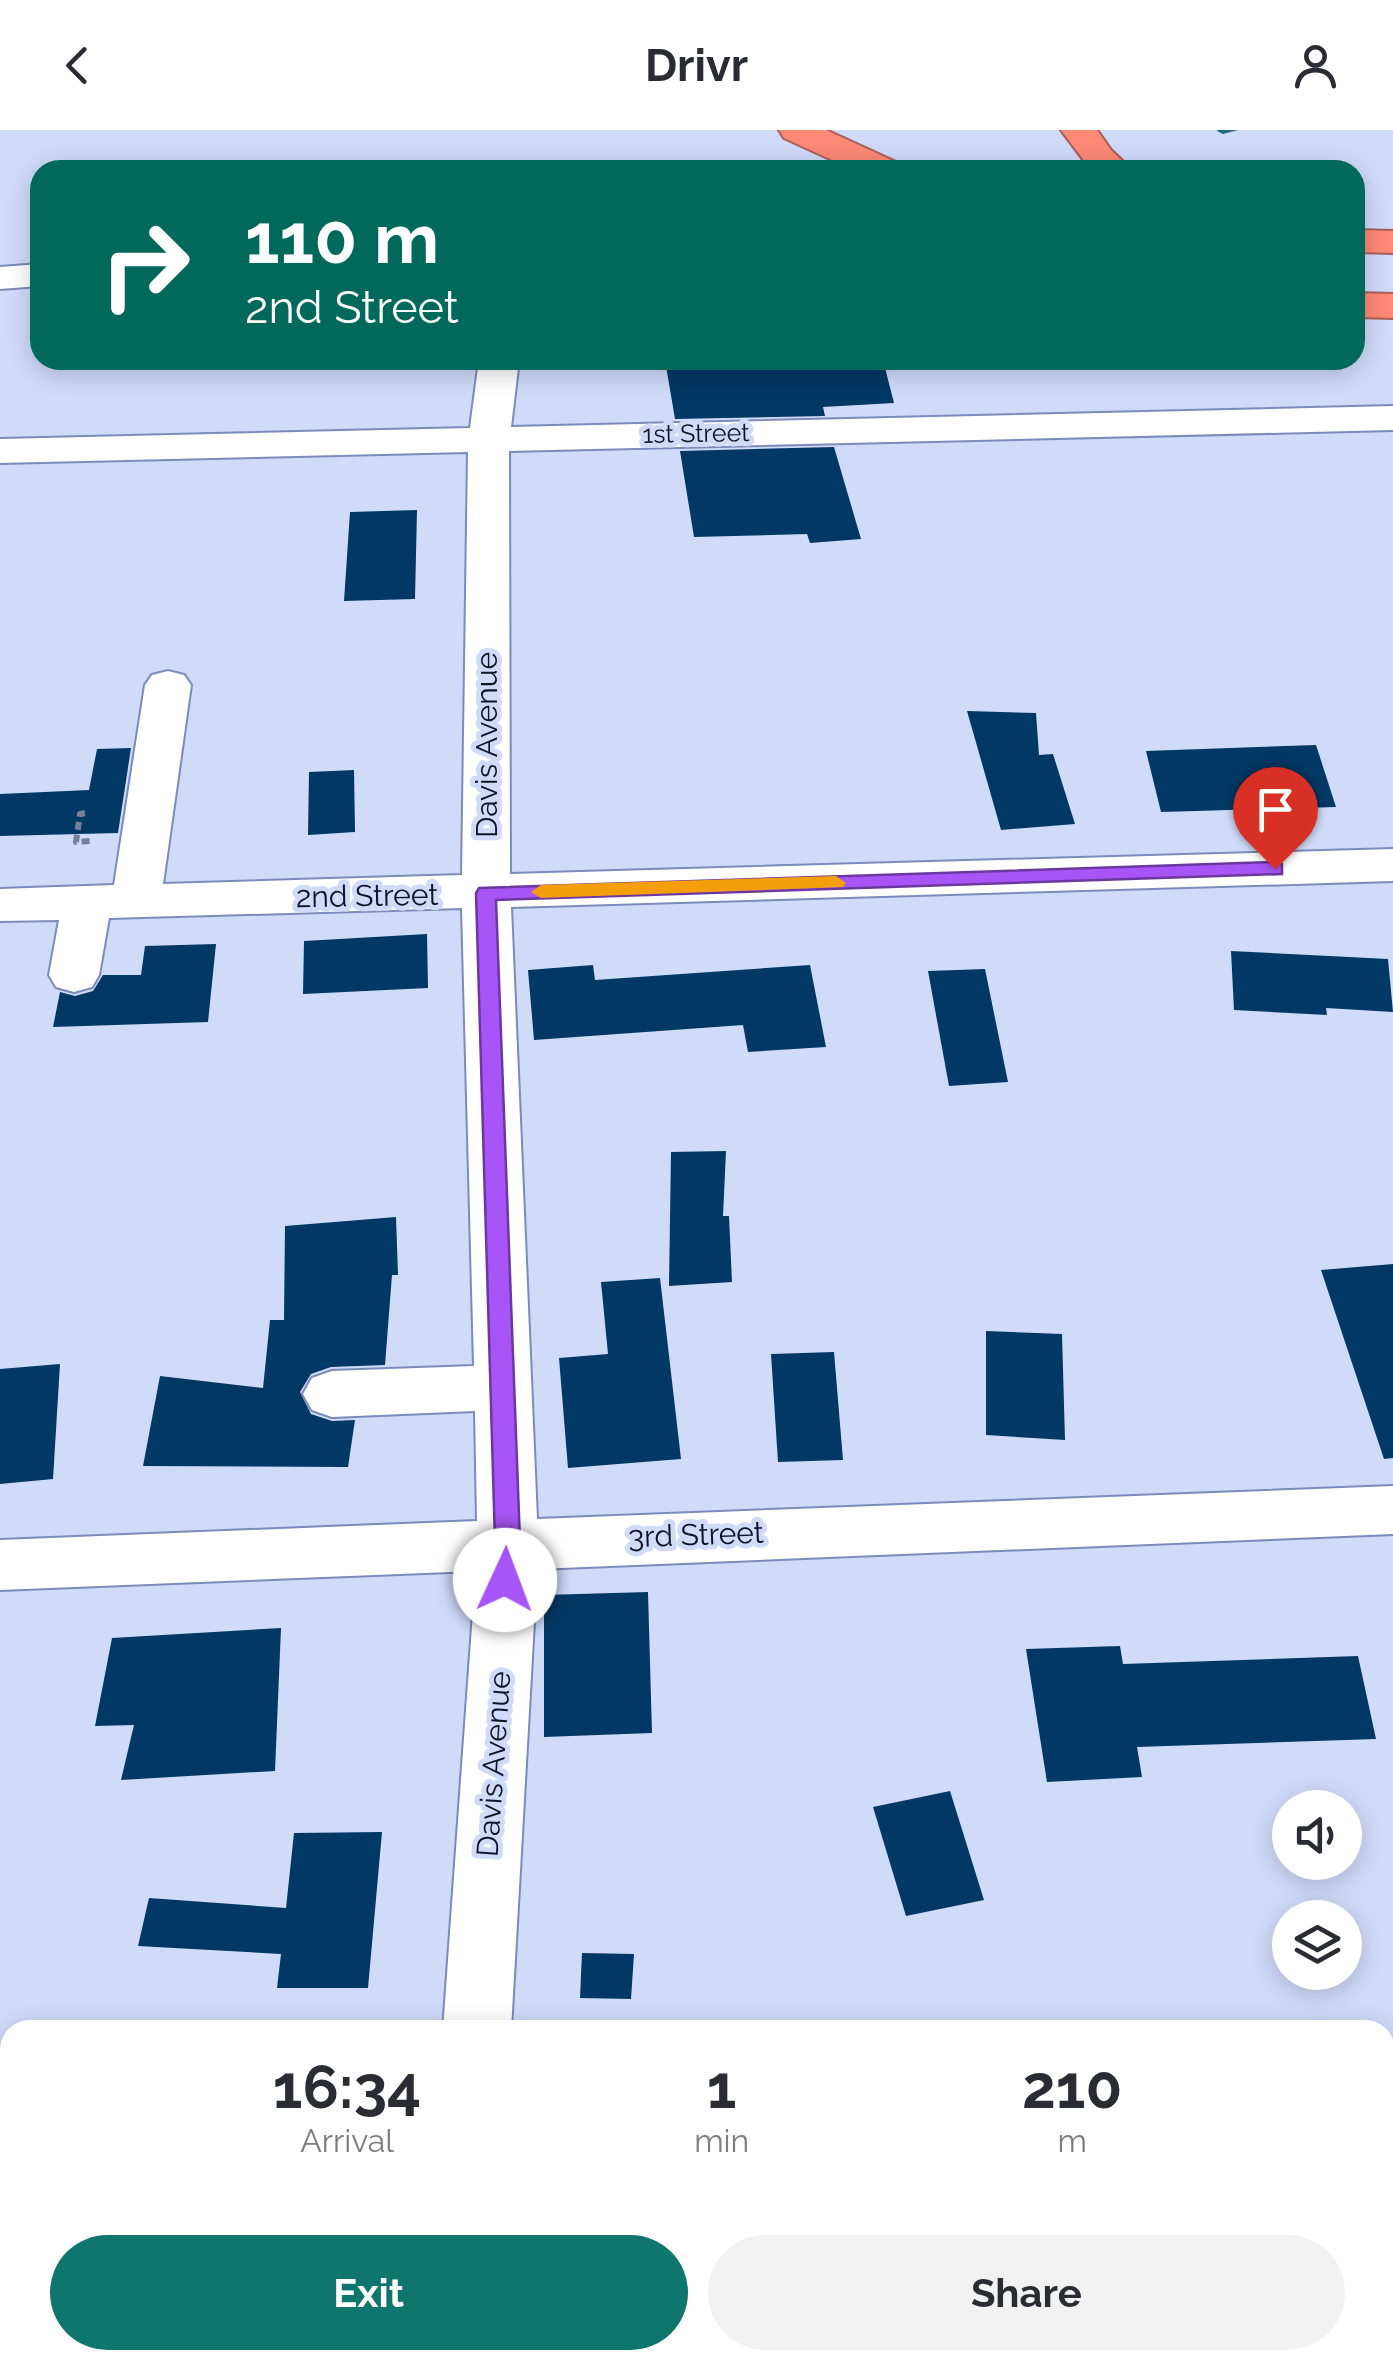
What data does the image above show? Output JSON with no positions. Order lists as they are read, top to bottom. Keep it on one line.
{"streets":{"street":["1st Street","Davis Avenue","2nd Street","3rd Street"]},"crossings":[["1st Street","Davis Avenue"],["Davis Avenue","2nd Street"],["Davis Avenue","3rd Street"]],"page":{"header":"Drivr","turn":["110 m","2nd Street"],"eta":["16:34","Arrival","1","min","210","m"],"buttons":["Exit","Share"]}}
